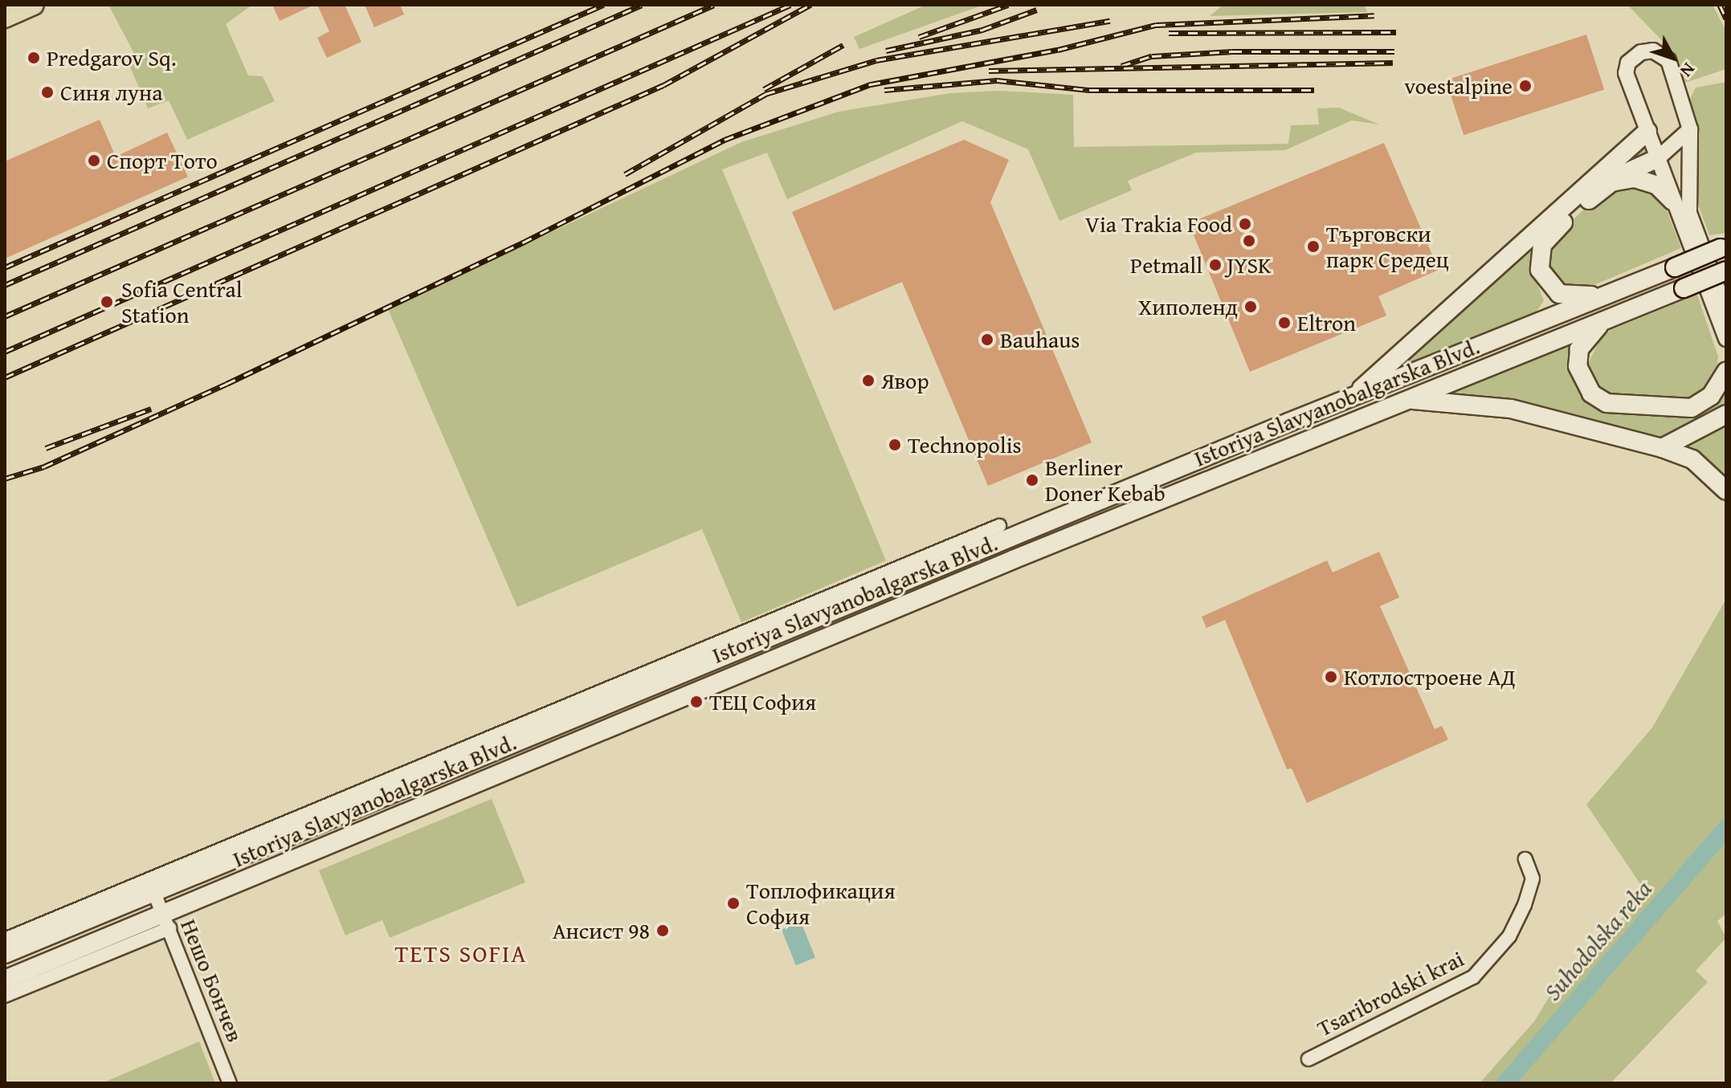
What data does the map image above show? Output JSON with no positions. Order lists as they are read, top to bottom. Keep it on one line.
{"streets":{"main road":["Istoriya Slavyanobalgarska Blvd."],"street":["Нешо Бончев","Tsaribrodski krai"]},"crossings":[["Istoriya Slavyanobalgarska Blvd.","Нешо Бончев"]],"districts":["TETS SOFIA"],"water":["Suhodolska reka"],"places":["Predgarov Sq.","voestalpine","Синя луна","Спорт Тото","Via Trakia Food","JYSK","Търговски парк Средец","Petmall","Sofia Central Station","Хиполенд","Eltron","Bauhaus","Явор","Technopolis","Berliner Doner Kebab","Котлостроене АД","ТЕЦ София","Топлофикация София","Ансист 98"],"north":"bottom right"}
